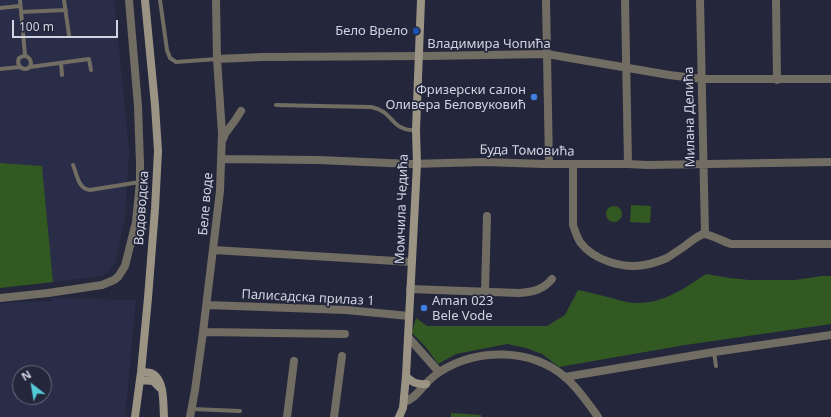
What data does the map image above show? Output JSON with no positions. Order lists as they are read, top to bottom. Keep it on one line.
{"streets":{"street":["Владимира Чопића","Милана Делића","Буда Томовића","Беле воде","Водоводска","Момчила Чедића","Палисадска прилаз 1"]},"crossings":[["Владимира Чопића","Милана Делића"],["Владимира Чопића","Беле воде"],["Владимира Чопића","Момчила Чедића"],["Милана Делића","Буда Томовића"],["Буда Томовића","Беле воде"],["Буда Томовића","Момчила Чедића"],["Беле воде","Палисадска прилаз 1"],["Момчила Чедића","Палисадска прилаз 1"]],"places":["Бело Врело","Фризерски салон Оливера Беловуковић","Aman 023 Bele Vode"],"scale_bar":"100 m","north":"top left"}
